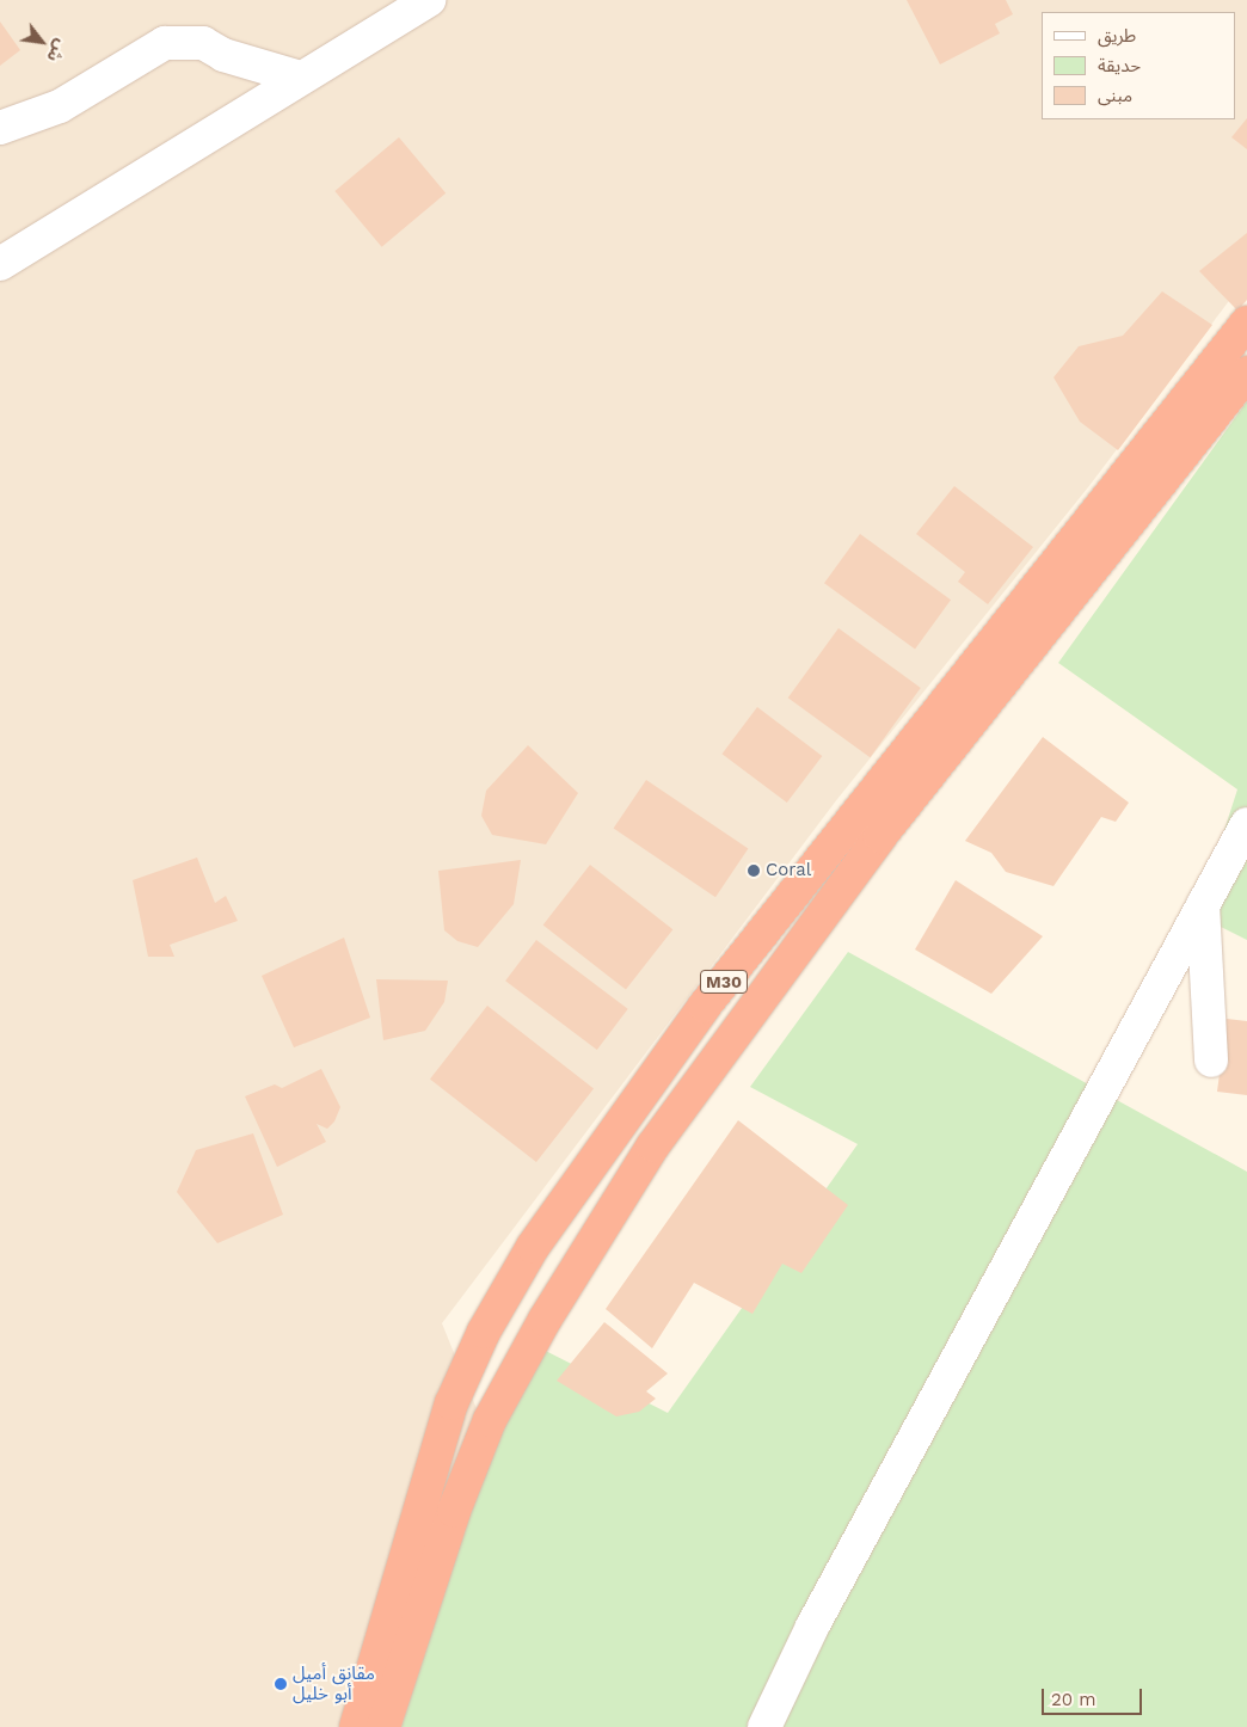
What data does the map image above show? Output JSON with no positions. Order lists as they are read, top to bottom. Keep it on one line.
{"streets":{"highway":["M30"]},"places":["Coral","مقانق أميل أبو خليل"],"legend":["طريق","حديقة","مبنى"],"scale_bar":"20 m","north":"bottom right"}
